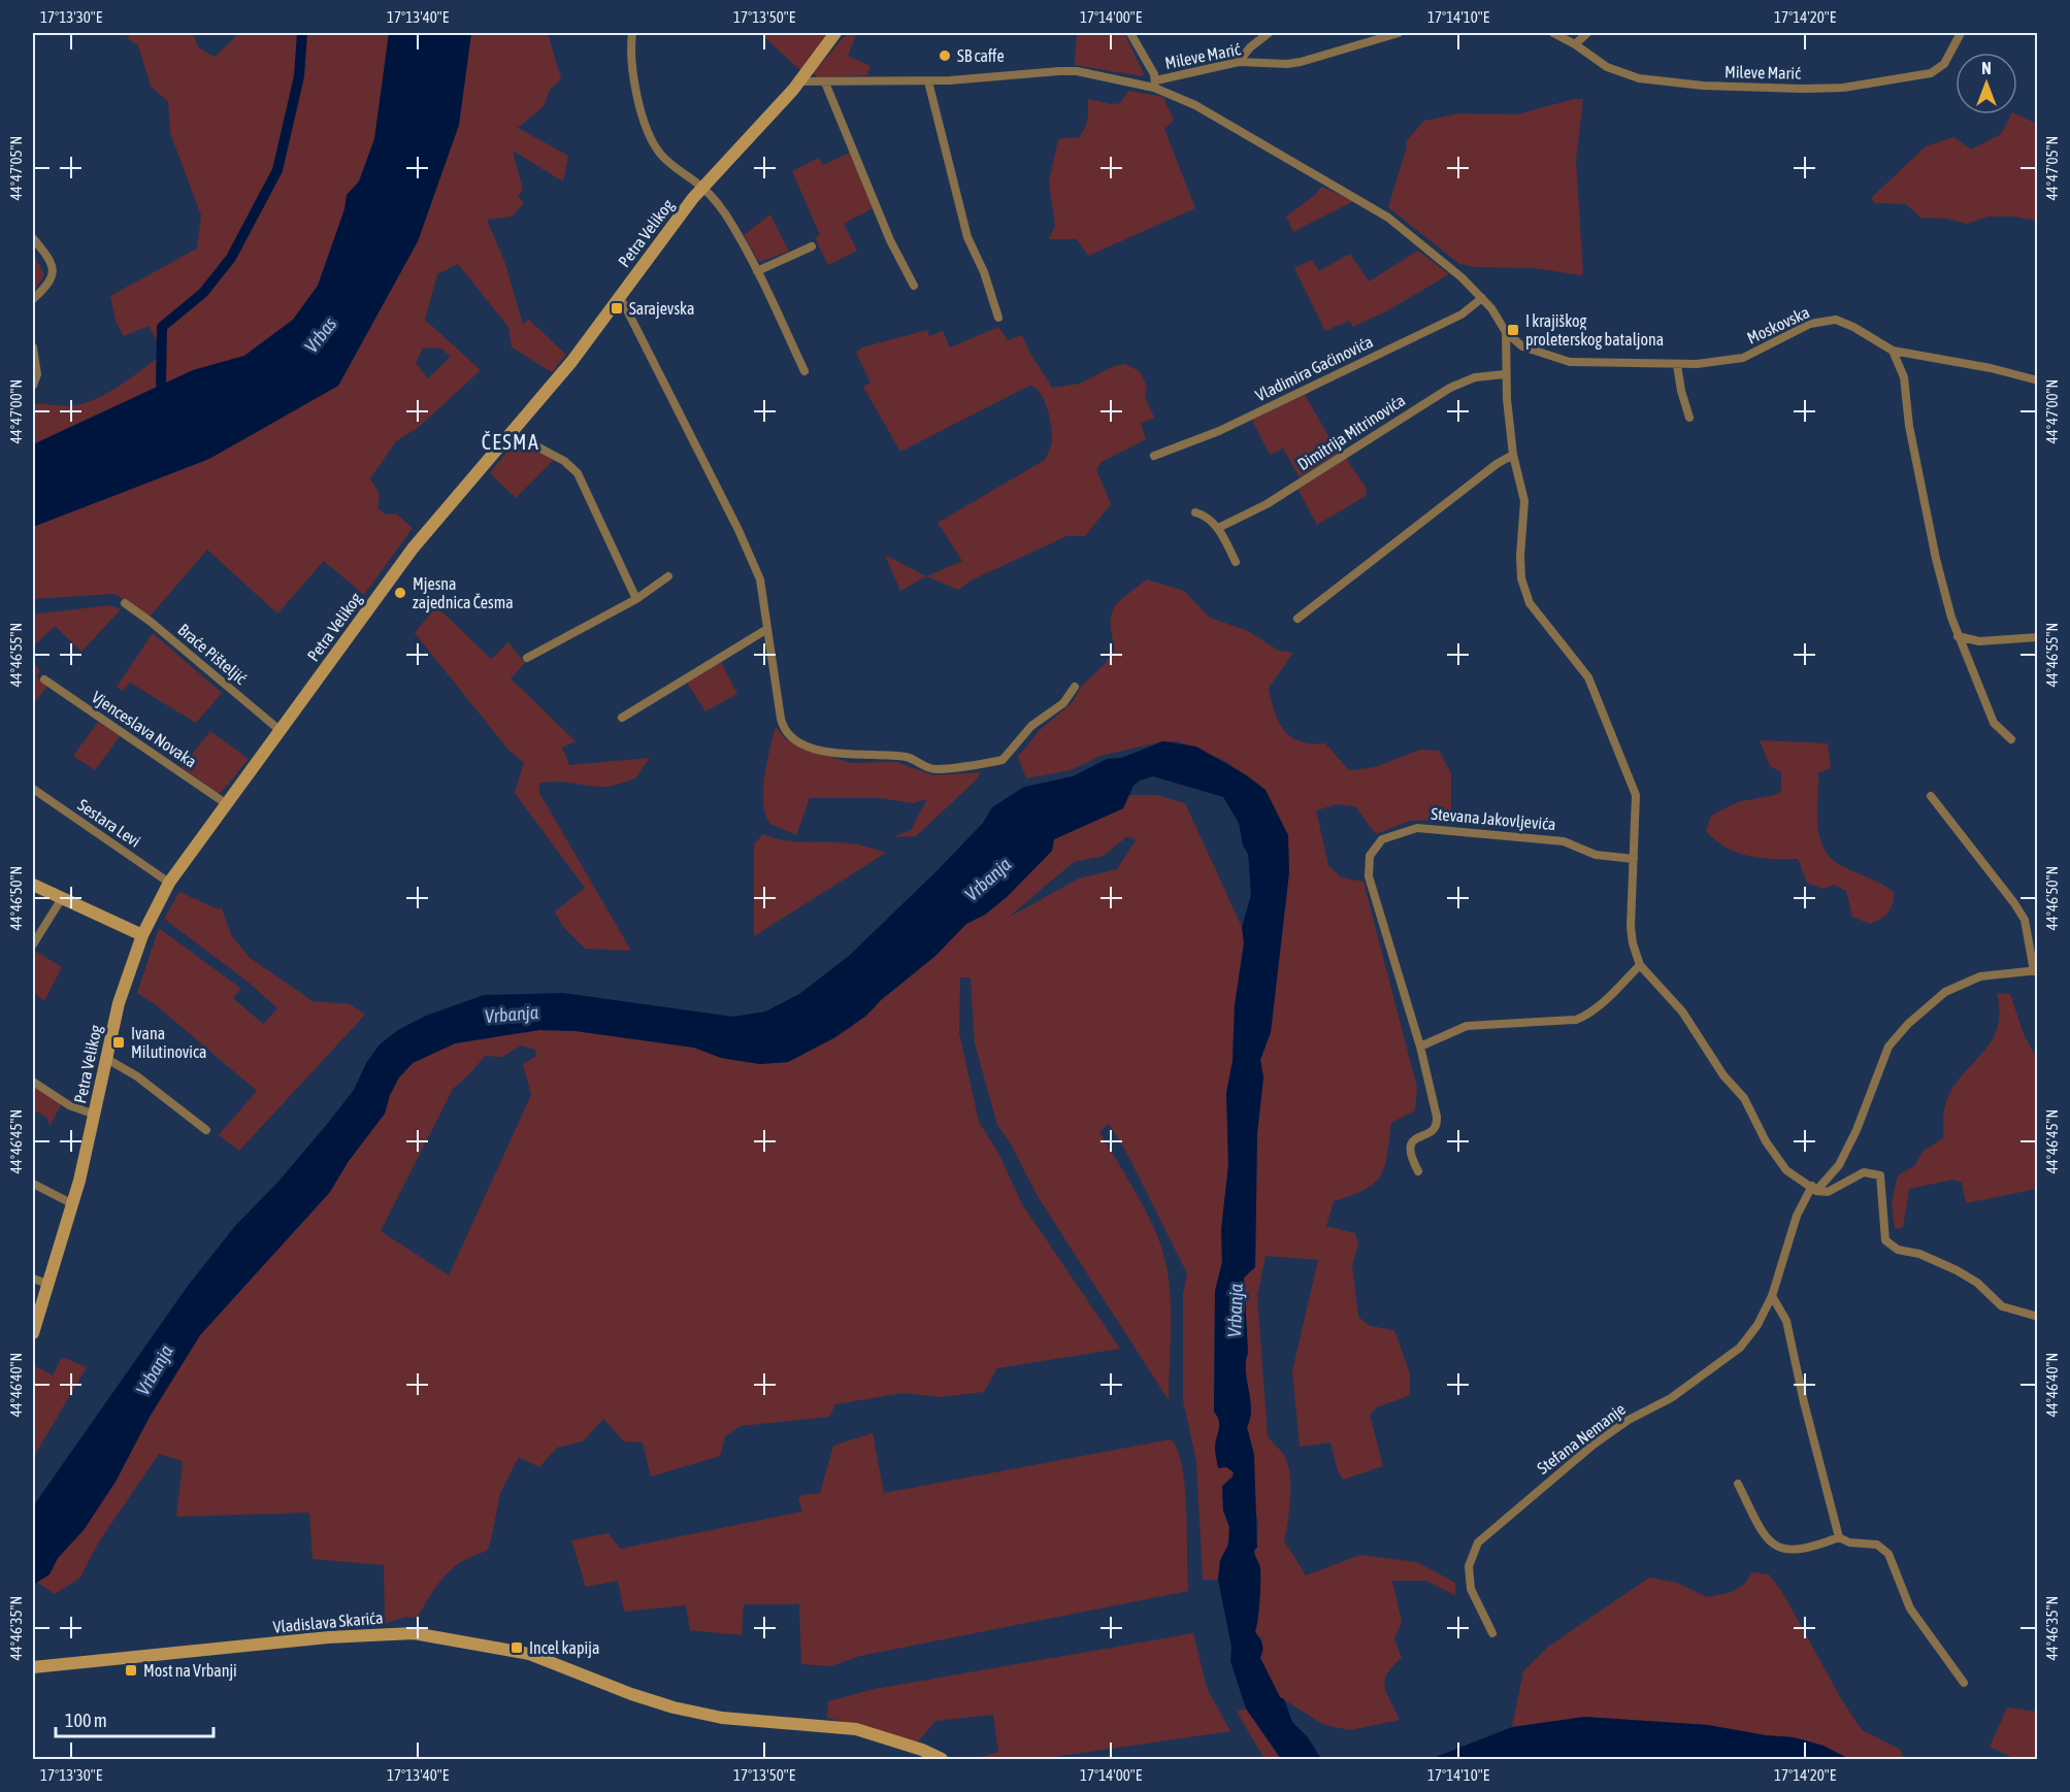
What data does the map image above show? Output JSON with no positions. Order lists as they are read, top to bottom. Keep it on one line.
{"streets":{"street":["Mileve Marić","Petra Velikog","Moskovska","Vladimira Gaćinovića","Dimitrija Mitrinovića","Braće Pišteljić","Vjenceslava Novaka","Stevana Jakovljevića","Sestara Levi","Stefana Nemanje","Vladislava Skarića"]},"crossings":[["Petra Velikog","Braće Pišteljić"],["Petra Velikog","Vjenceslava Novaka"],["Petra Velikog","Sestara Levi"]],"districts":["ČESMA"],"water":["Vrbas","Vrbanja"],"places":{"other":["SB caffe","Mjesna zajednica Česma"],"transit":["Sarajevska","I krajiškog proleterskog bataljona","Ivana Milutinovica","Incel kapija","Most na Vrbanji"]},"scale_bar":"100 m","north":"top","coordinates":["17°13'30\"E","17°13'40\"E","17°13'50\"E","17°14'00\"E","17°14'10\"E","17°14'20\"E","44°47'05\"N","44°47'00\"N","44°46'55\"N","44°46'50\"N","44°46'45\"N","44°46'40\"N","44°46'35\"N"]}
